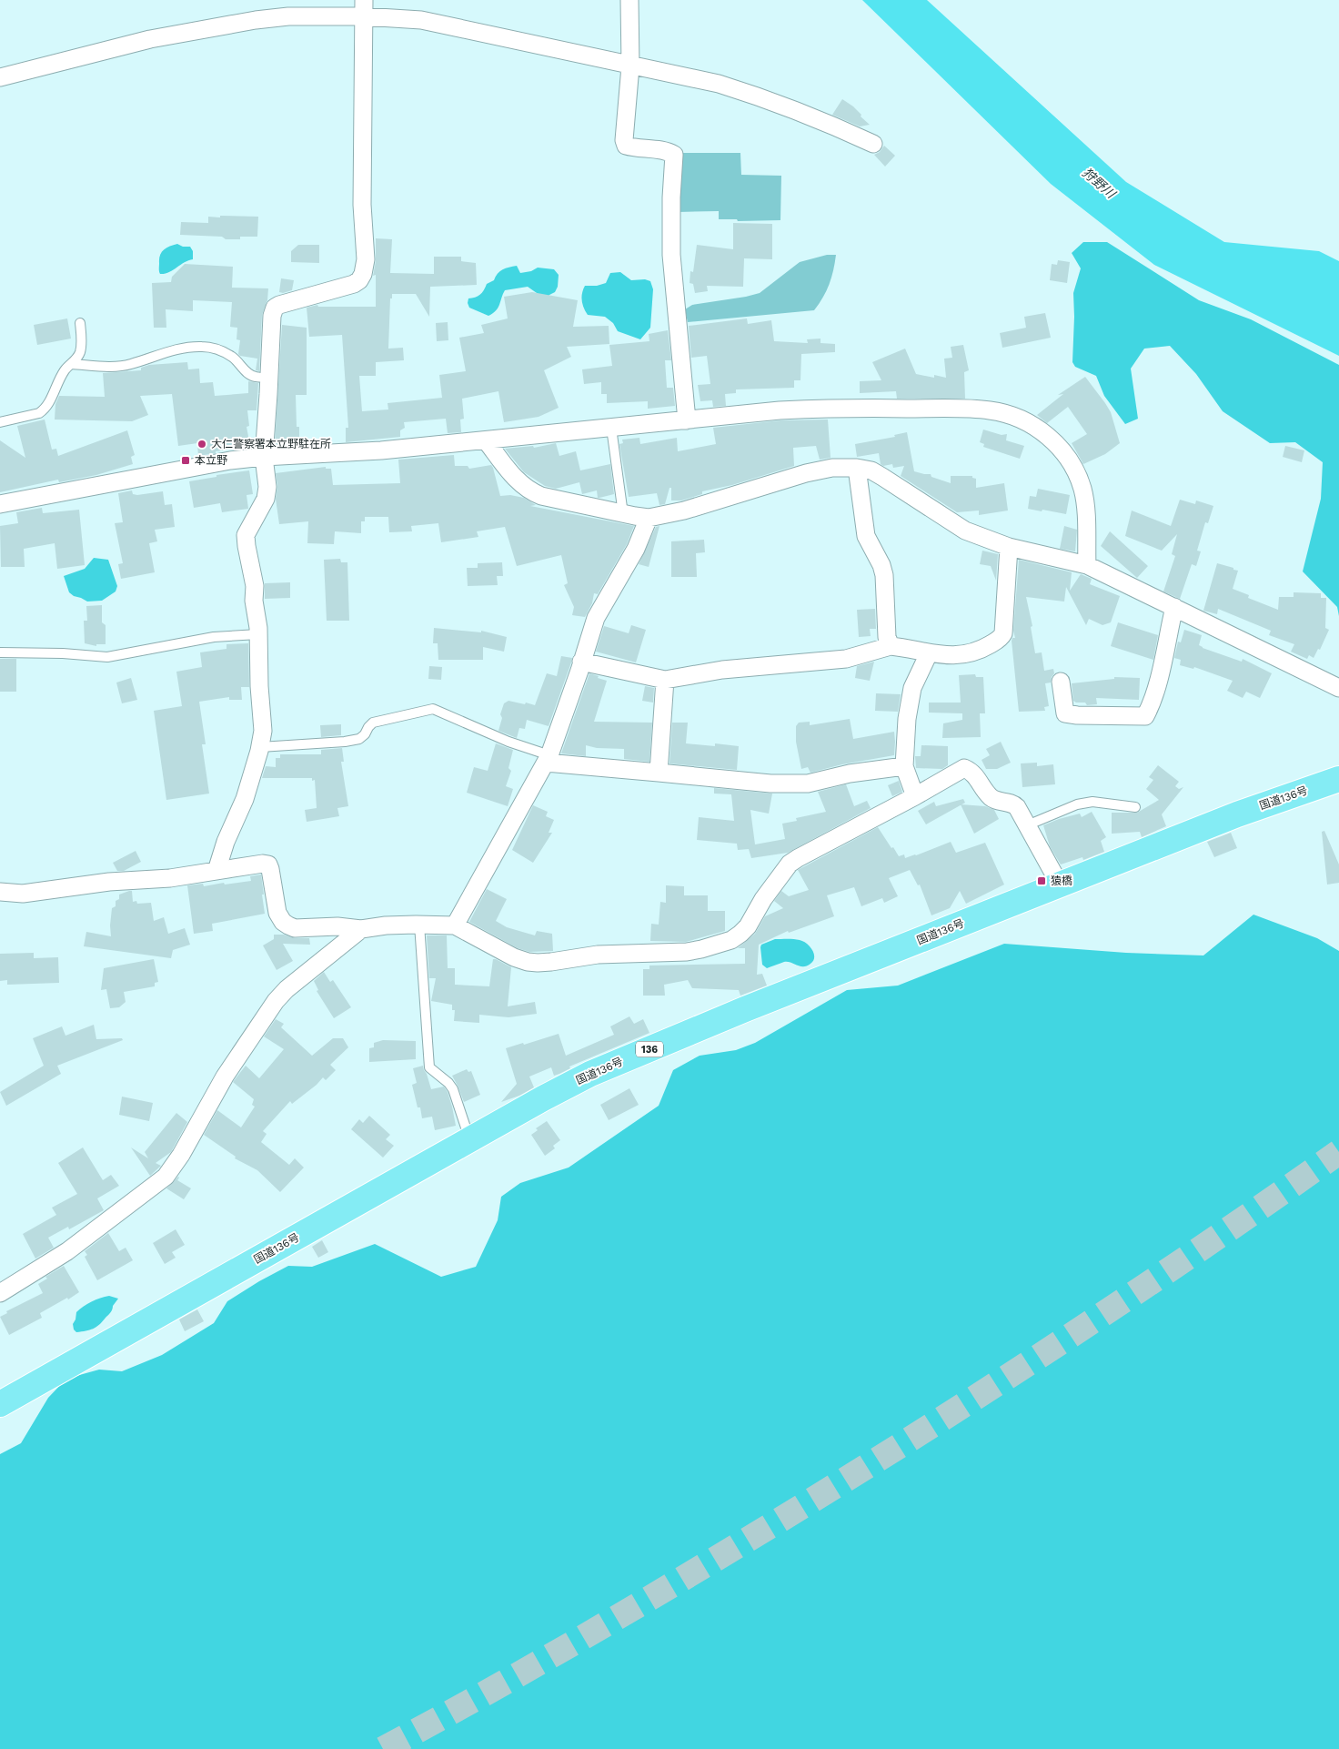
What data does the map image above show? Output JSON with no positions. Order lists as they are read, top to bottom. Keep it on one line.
{"streets":{"highway":["国道136号","136"]},"water":["狩野川"],"places":{"other":["大仁警察署本立野駐在所"],"transit":["本立野","猿橋"]}}
